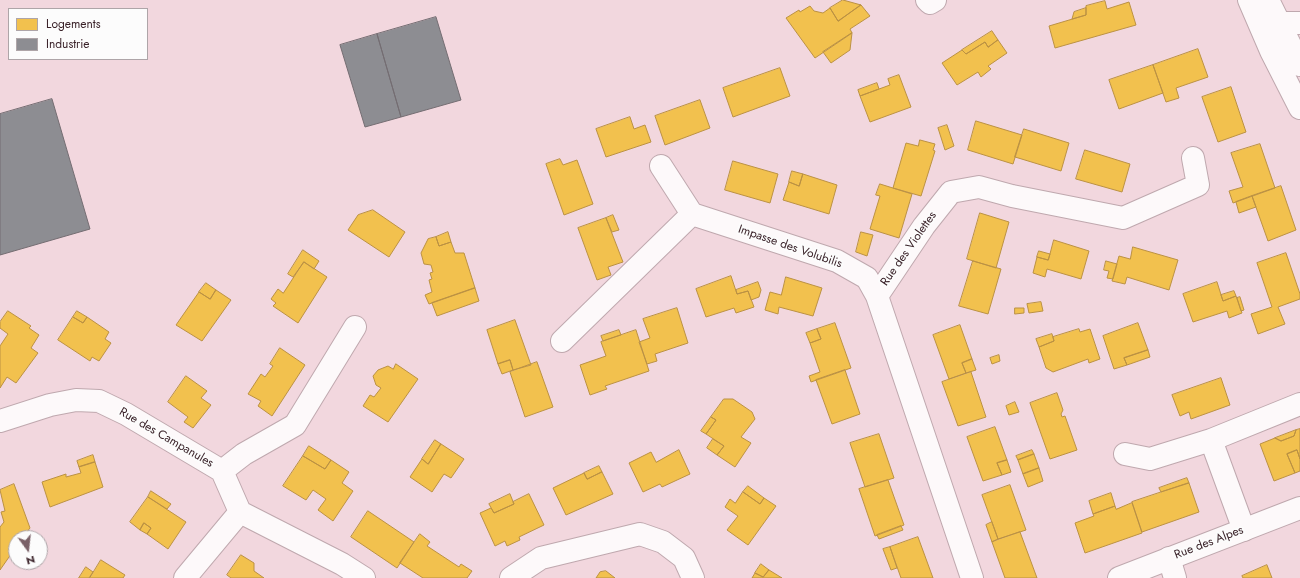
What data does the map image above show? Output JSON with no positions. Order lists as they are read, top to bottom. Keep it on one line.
{"streets":{"street":["Impasse des Volubilis","Rue des Violettes","Rue des Campanules","Rue des Alpes"]},"crossings":[["Impasse des Volubilis","Rue des Violettes"]],"legend":["Logements","Industrie"],"north":"bottom"}
